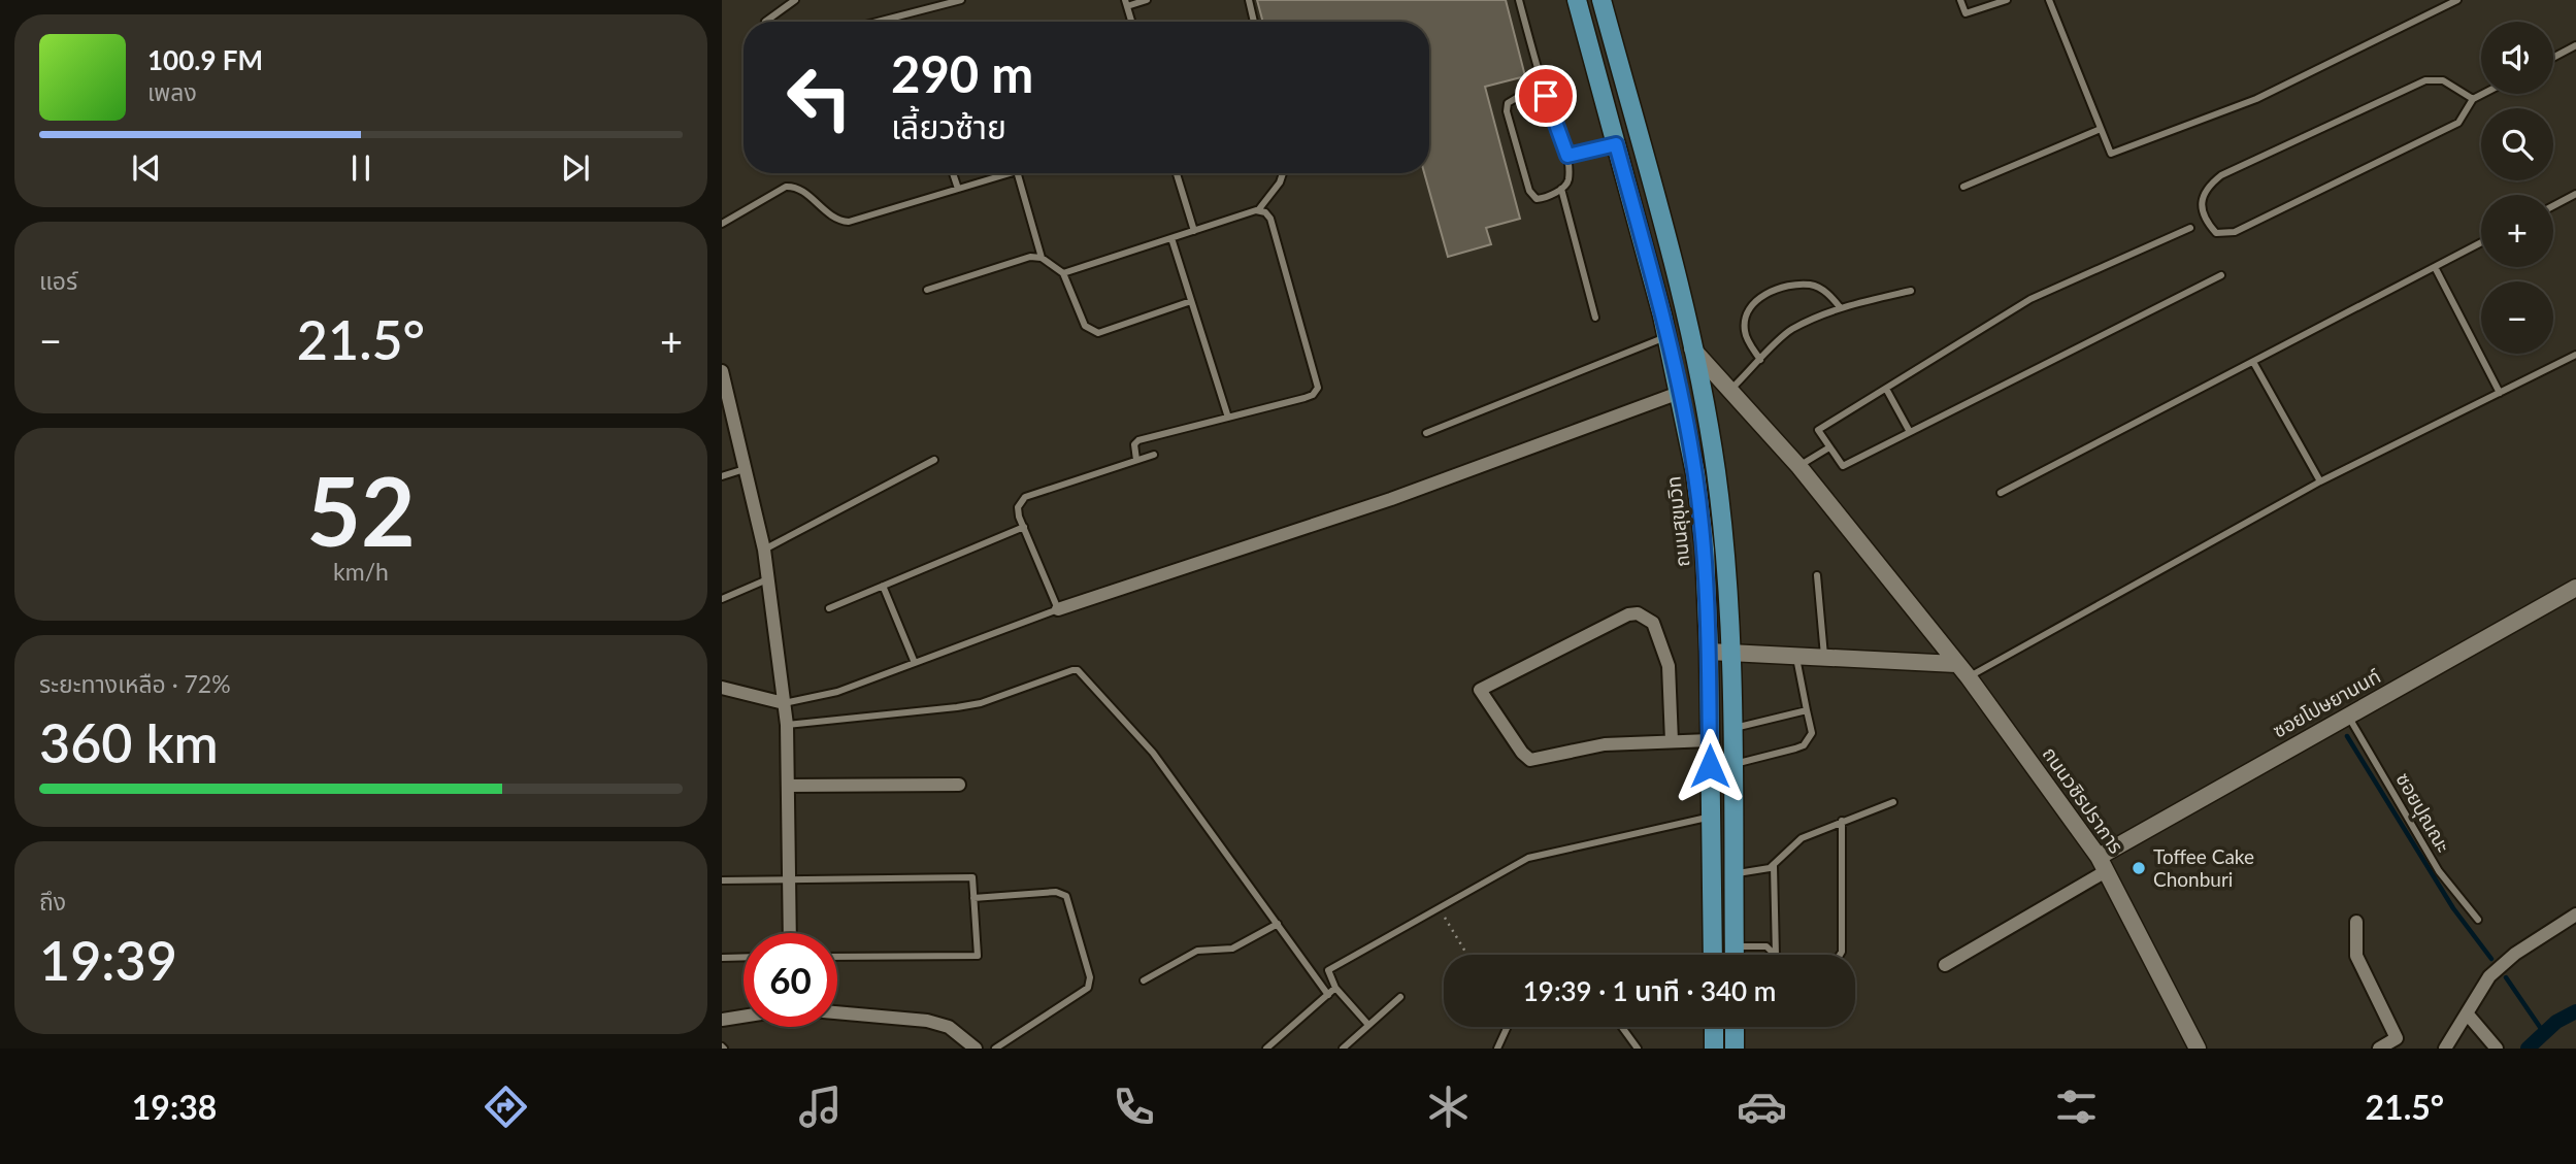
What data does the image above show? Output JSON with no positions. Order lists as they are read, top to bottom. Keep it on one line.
{"streets":{"main road":["ถนนสุขุมวิท"],"street":["ซอยโปษยานนท์","ถนนวชิรปราการ"],"lane":["ซอยปุณณะ"]},"crossings":[["ซอยโปษยานนท์","ถนนวชิรปราการ"],["ซอยโปษยานนท์","ซอยปุณณะ"]],"places":["Toffee Cake Chonburi"],"page":{"map_buttons":["+","−"],"turn":["290 m","เลี้ยวซ้าย"],"song":["100.9 FM","เพลง"],"tile":["แอร์",["52","km/h"],["ระยะทางเหลือ · 72%","360 km"],["ถึง","19:39"]],"heat":["−","21.5°","+"],"limit":"60","trip":"19:39 · 1 นาที · 340 m","tabs":["19:38","21.5°"]}}
